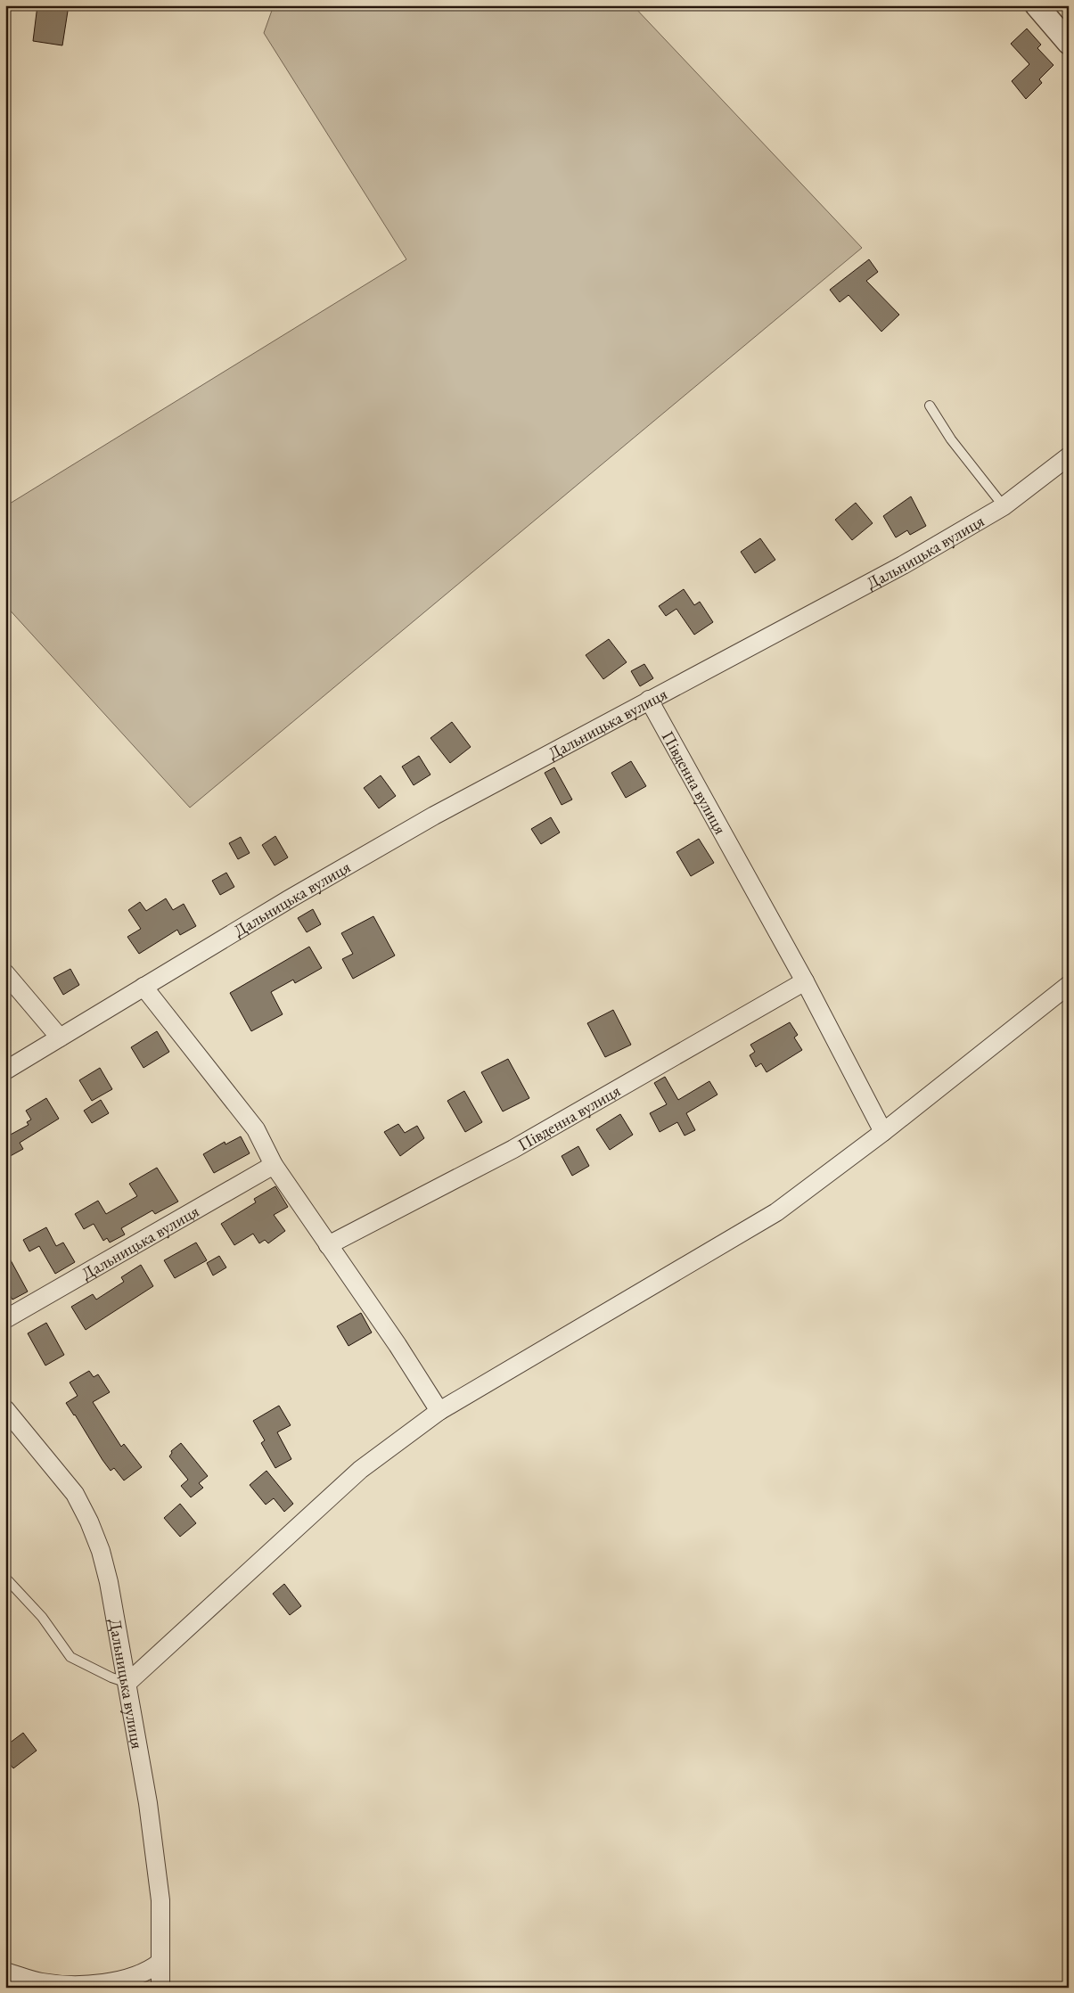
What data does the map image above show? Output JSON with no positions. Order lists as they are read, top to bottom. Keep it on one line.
{"streets":{"street":["Дальницька вулиця","Південна вулиця"]},"crossings":[["Дальницька вулиця","Південна вулиця"]]}
